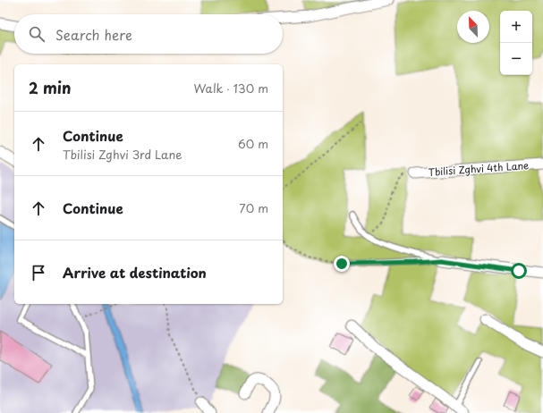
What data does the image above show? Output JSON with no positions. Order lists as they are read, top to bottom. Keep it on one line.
{"streets":{"street":["Tbilisi Zghvi 4th Lane"]},"north":"top left","page":{"map_buttons":["+","−"],"search":"Search here","heading":["2 min","Walk · 130 m"],"list":[["Continue","Tbilisi Zghvi 3rd Lane","60 m"],["Continue","70 m"],"Arrive at destination"]}}
